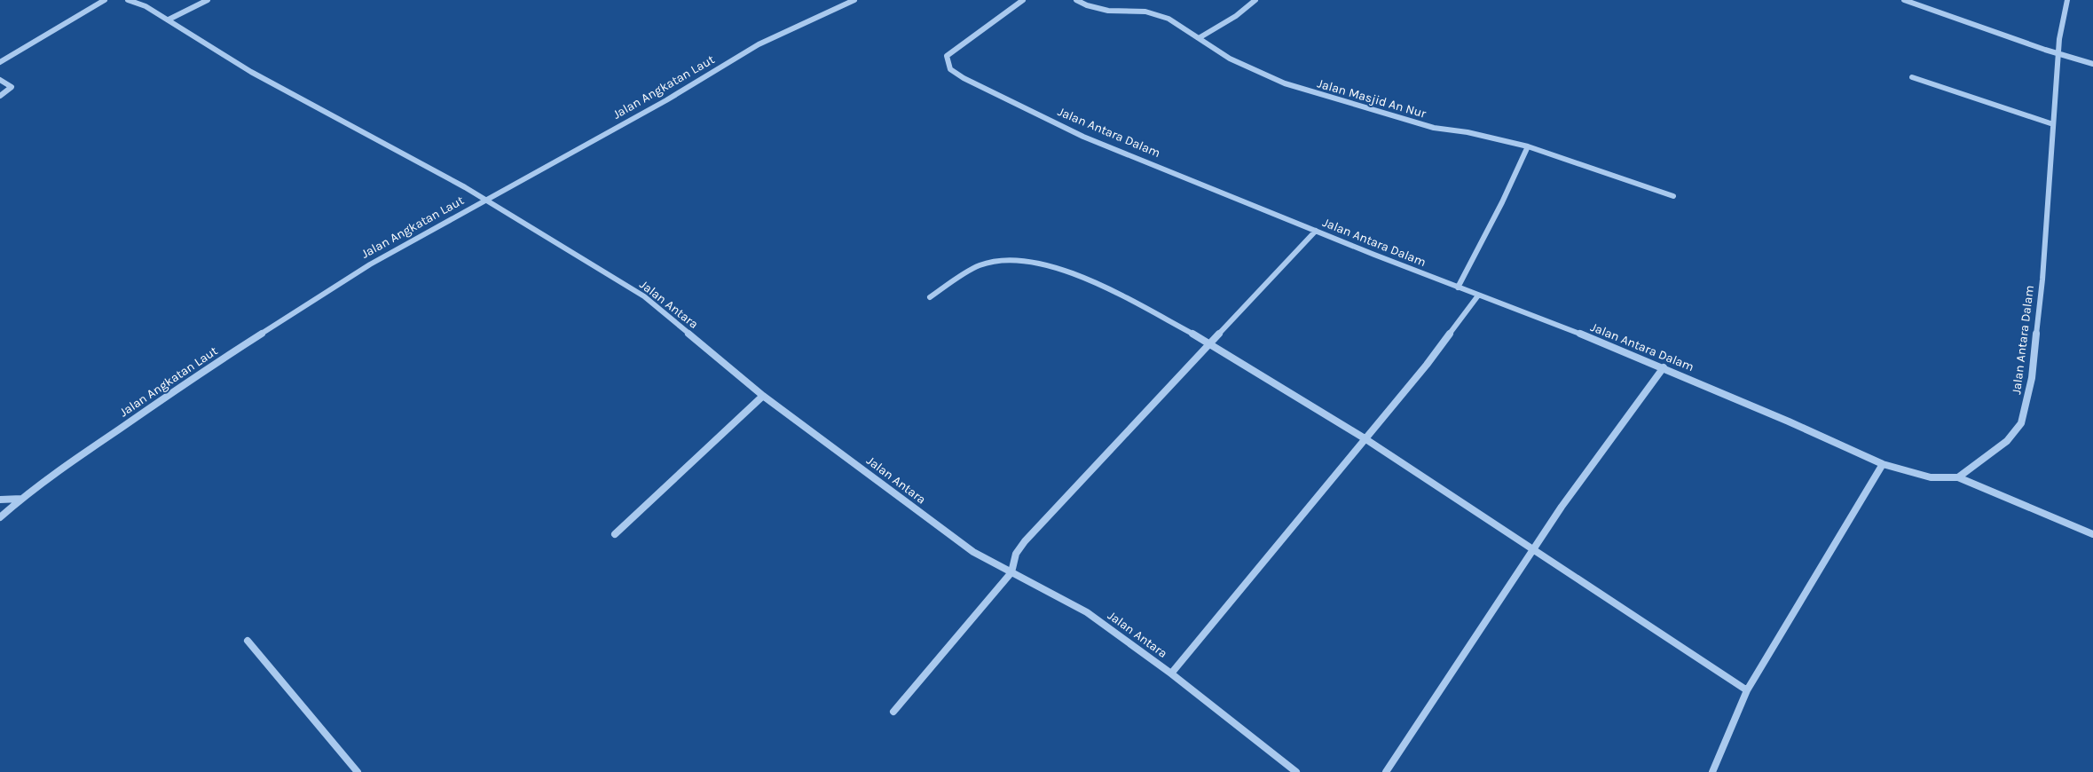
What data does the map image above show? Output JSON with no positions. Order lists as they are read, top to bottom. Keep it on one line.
{"streets":{"street":["Jalan Angkatan Laut","Jalan Masjid An Nur","Jalan Antara Dalam","Jalan Antara"]},"crossings":[["Jalan Angkatan Laut","Jalan Antara"]]}
